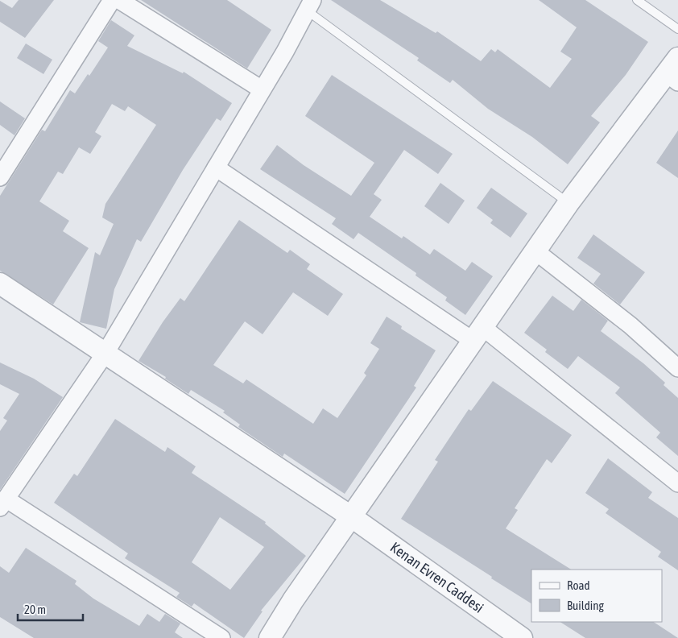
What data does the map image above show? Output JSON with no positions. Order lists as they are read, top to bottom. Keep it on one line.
{"streets":{"street":["Kenan Evren Caddesi"]},"legend":["Road","Building"],"scale_bar":"20 m"}
